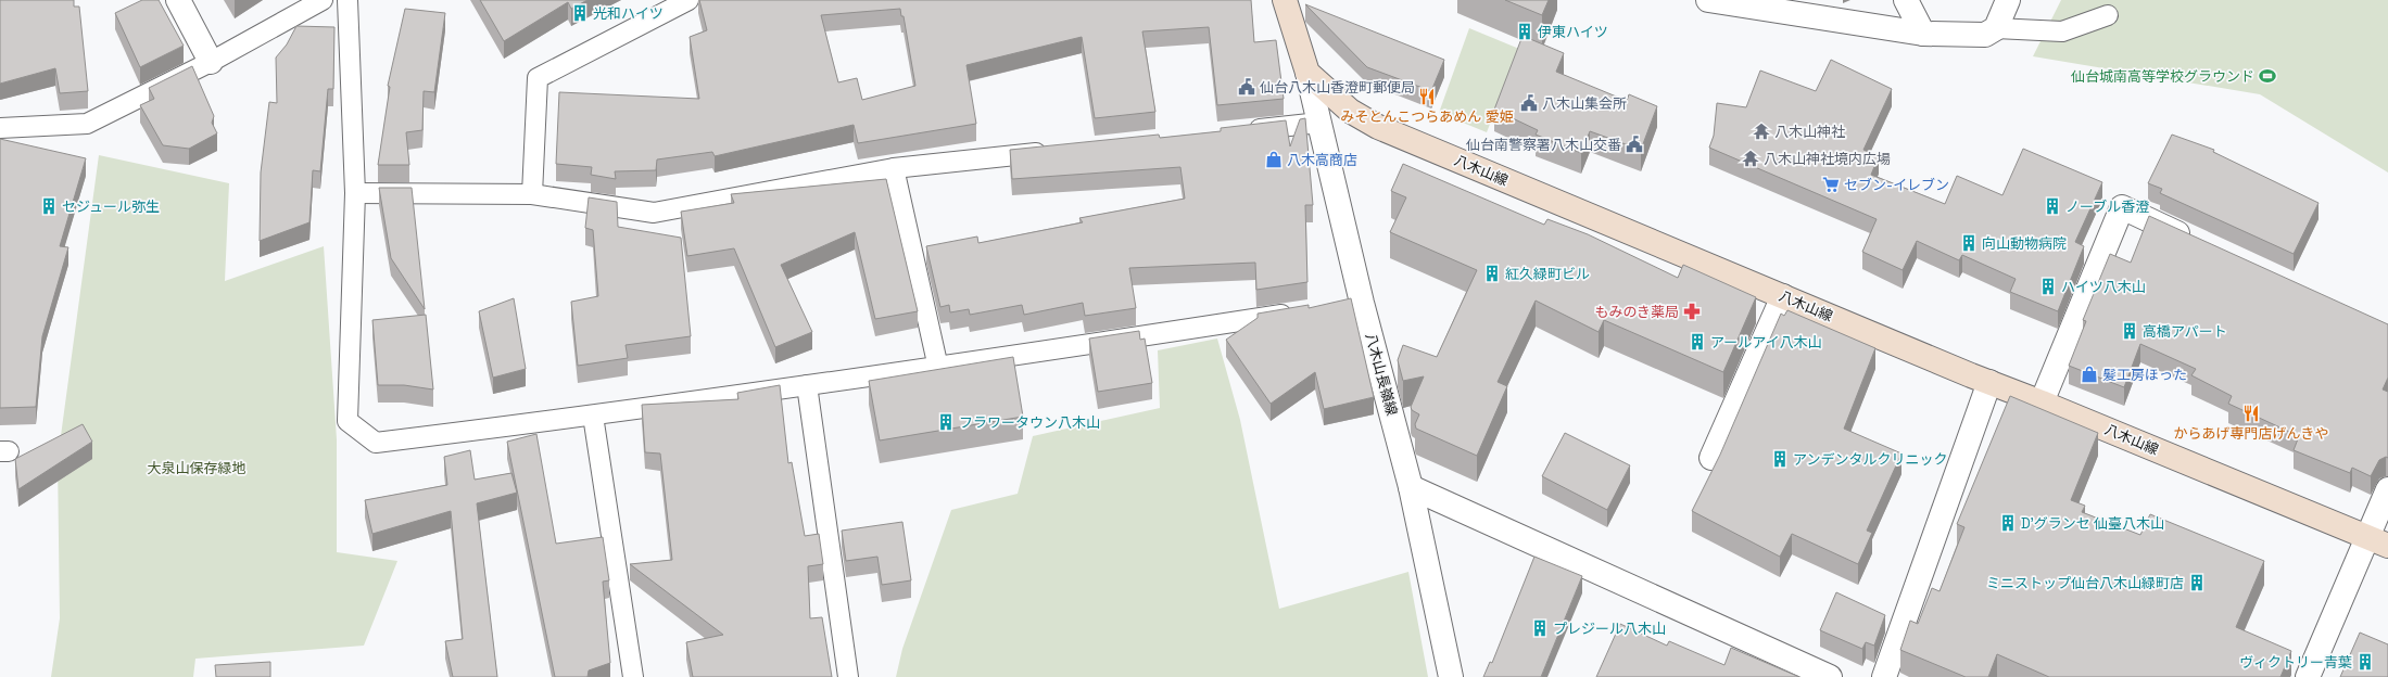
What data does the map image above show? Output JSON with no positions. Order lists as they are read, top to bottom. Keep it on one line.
{"streets":{"street":["八木山線","八木山長嶺線"]},"crossings":[["八木山線","八木山長嶺線"]],"parks":["大泉山保存緑地"],"places":{"building":["光和ハイツ","伊東ハイツ","セジュール弥生","ノーブル香澄","向山動物病院","紅久緑町ビル","ハイツ八木山","高橋アパート","アールアイ八木山","フラワータウン八木山","アンデンタルクリニック","D'グランセ 仙臺八木山","ミニストップ仙台八木山緑町店","プレジール八木山","ヴィクトリー青葉"],"sports":["仙台城南高等学校グラウンド"],"public building":["仙台八木山香澄町郵便局","八木山集会所","仙台南警察署八木山交番"],"restaurant":["みそとんこつらあめん 愛姫","からあげ専門店げんきや"],"temple":["八木山神社","八木山神社境内広場"],"shop":["八木高商店","髪工房ほった"],"supermarket":["セブン-イレブン"],"pharmacy":["もみのき薬局"]}}
